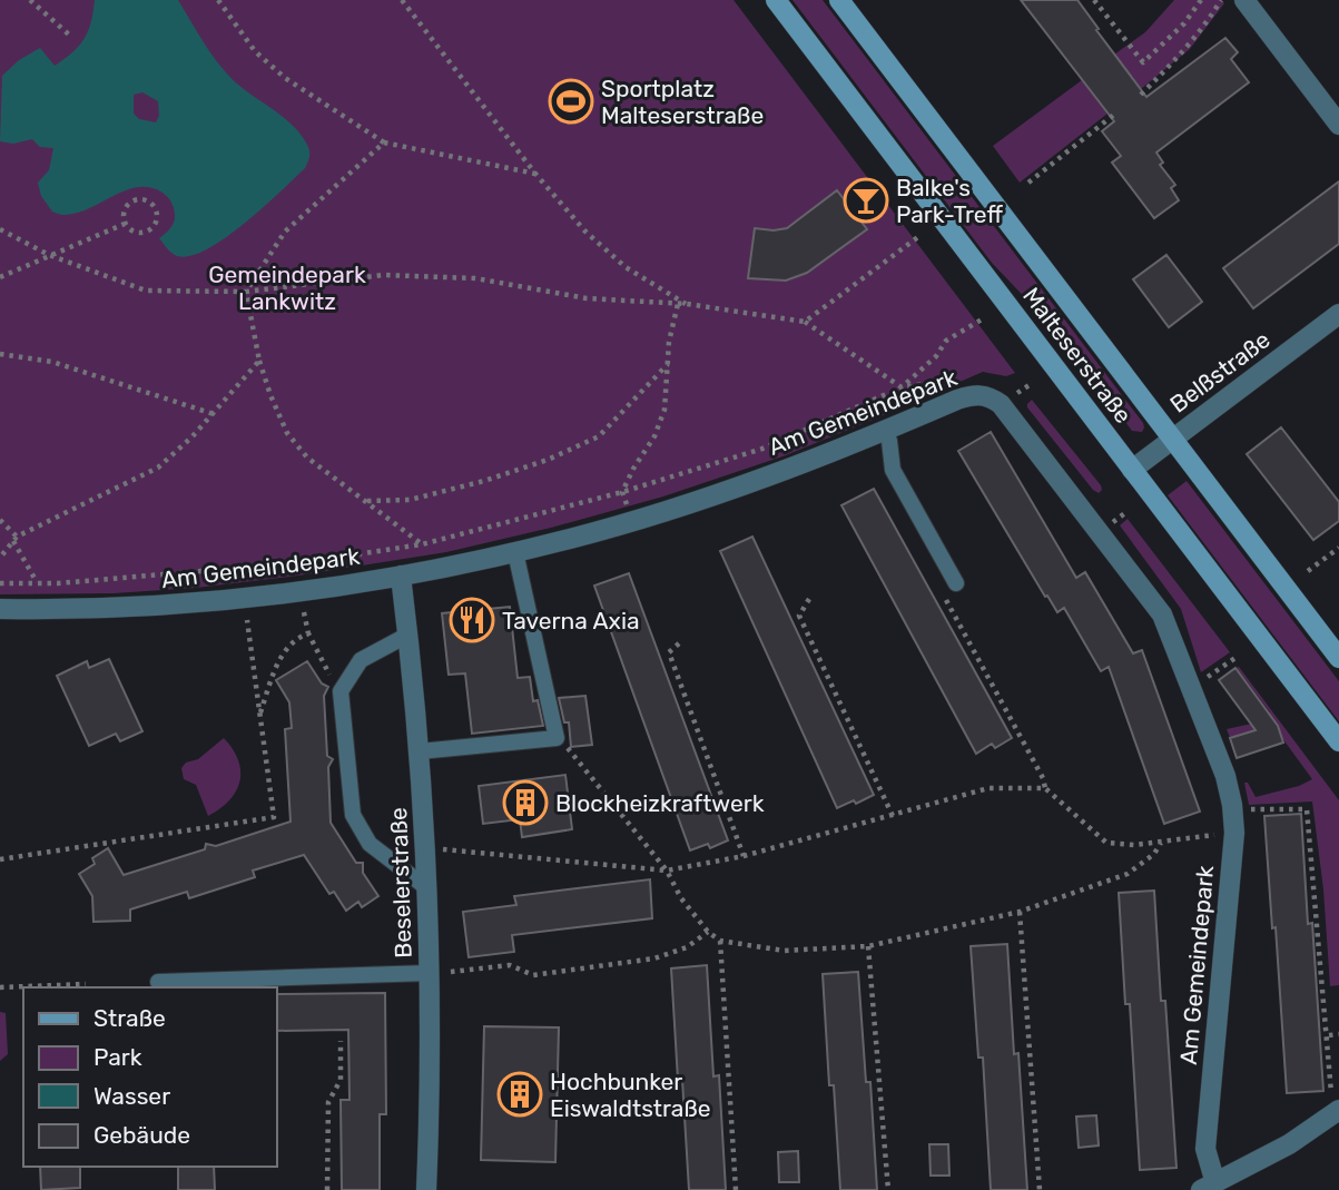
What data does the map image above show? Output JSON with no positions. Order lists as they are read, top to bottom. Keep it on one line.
{"streets":{"main road":["Malteserstraße"],"street":["Belßstraße","Am Gemeindepark","Beselerstraße"]},"crossings":[["Malteserstraße","Belßstraße"],["Am Gemeindepark","Beselerstraße"]],"parks":["Gemeindepark Lankwitz"],"places":{"sports":["Sportplatz Malteserstraße"],"bar":["Balke's Park-Treff"],"restaurant":["Taverna Axia"],"building":["Blockheizkraftwerk","Hochbunker Eiswaldtstraße"]},"legend":["Straße","Park","Wasser","Gebäude"]}
